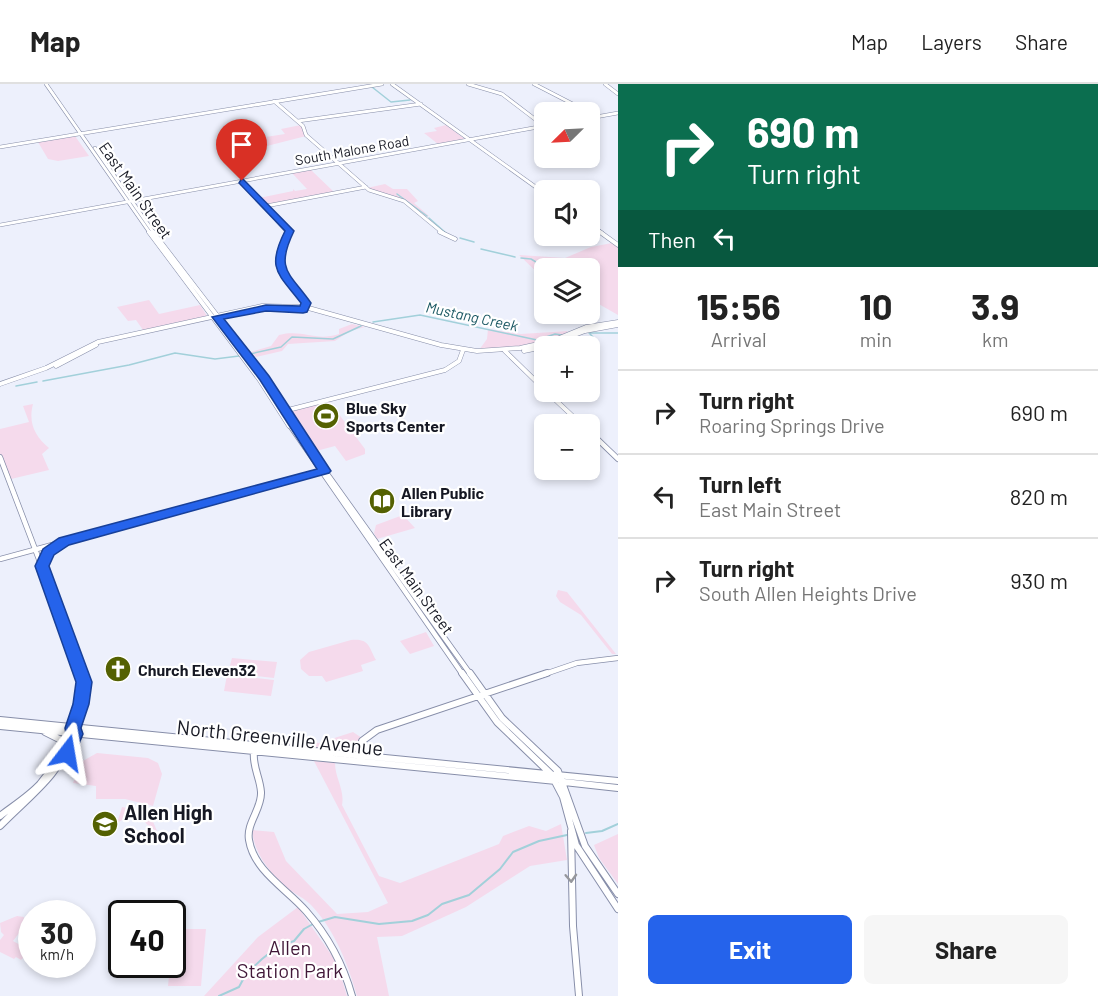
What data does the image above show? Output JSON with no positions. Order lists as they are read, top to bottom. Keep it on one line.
{"streets":{"main road":["South Malone Road","East Main Street","North Greenville Avenue"]},"crossings":[["South Malone Road","East Main Street"],["East Main Street","North Greenville Avenue"]],"water":["Mustang Creek"],"parks":["Allen Station Park"],"places":{"sports":["Blue Sky Sports Center"],"library":["Allen Public Library"],"church":["Church Eleven32"],"school or university":["Allen High School"]},"north":"bottom left","page":{"header":"Map","nav":["Map","Layers","Share"],"turn":["690 m","Turn right"],"map_buttons":["+","−"],"then":"Then","eta":["15:56","Arrival","10","min","3.9","km"],"list":[{"name":"Turn right","note":"Roaring Springs Drive","value":"690 m"},{"name":"Turn left","note":"East Main Street","value":"820 m"},{"name":"Turn right","note":"South Allen Heights Drive","value":"930 m"}],"speed":"30 km/h","limit":"40","buttons":["Exit","Share"]}}
